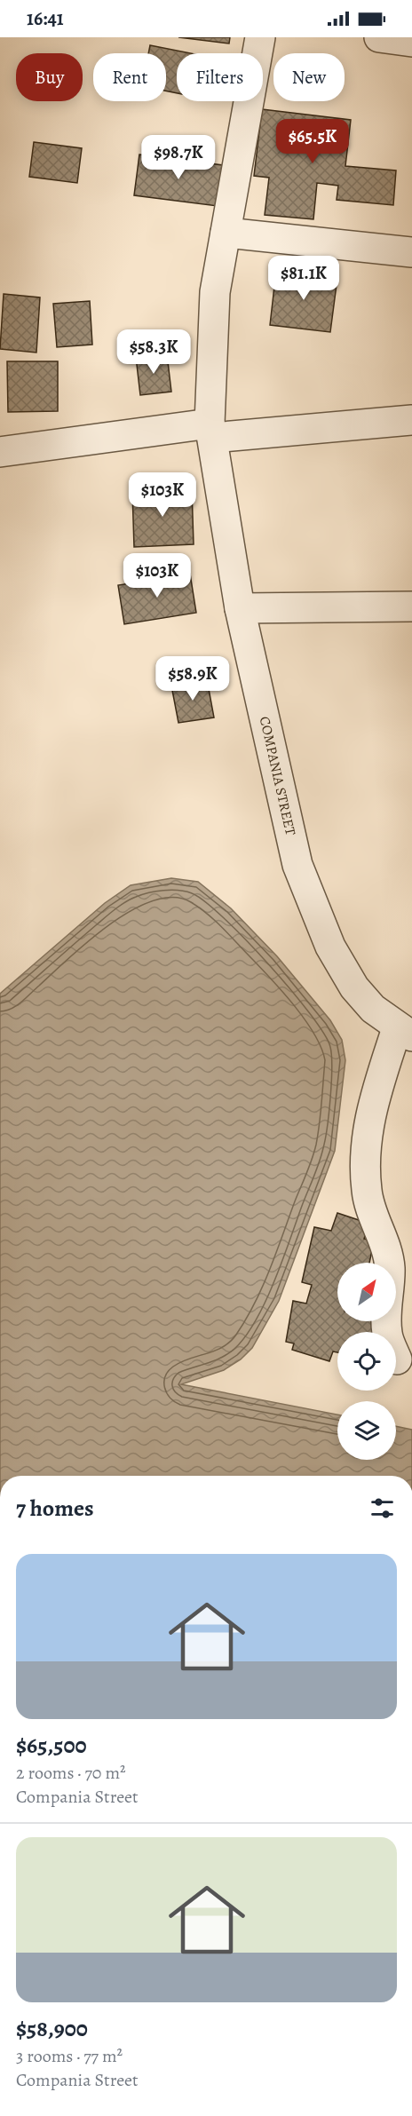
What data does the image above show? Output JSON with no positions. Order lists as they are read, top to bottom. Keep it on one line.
{"streets":{"street":["COMPANIA STREET"]},"north":"top right","page":{"status":"16:41","chip":["Buy","Rent","Filters","New"],"price":["$65.5K","$98.7K","$81.1K","$58.3K","$103K","$103K","$58.9K"],"heading":"7 homes","list":[{"name":"$65,500","note":"2 rooms · 70 m² · Compania Street"},{"name":"$58,900","note":"3 rooms · 77 m² · Compania Street"}]}}
